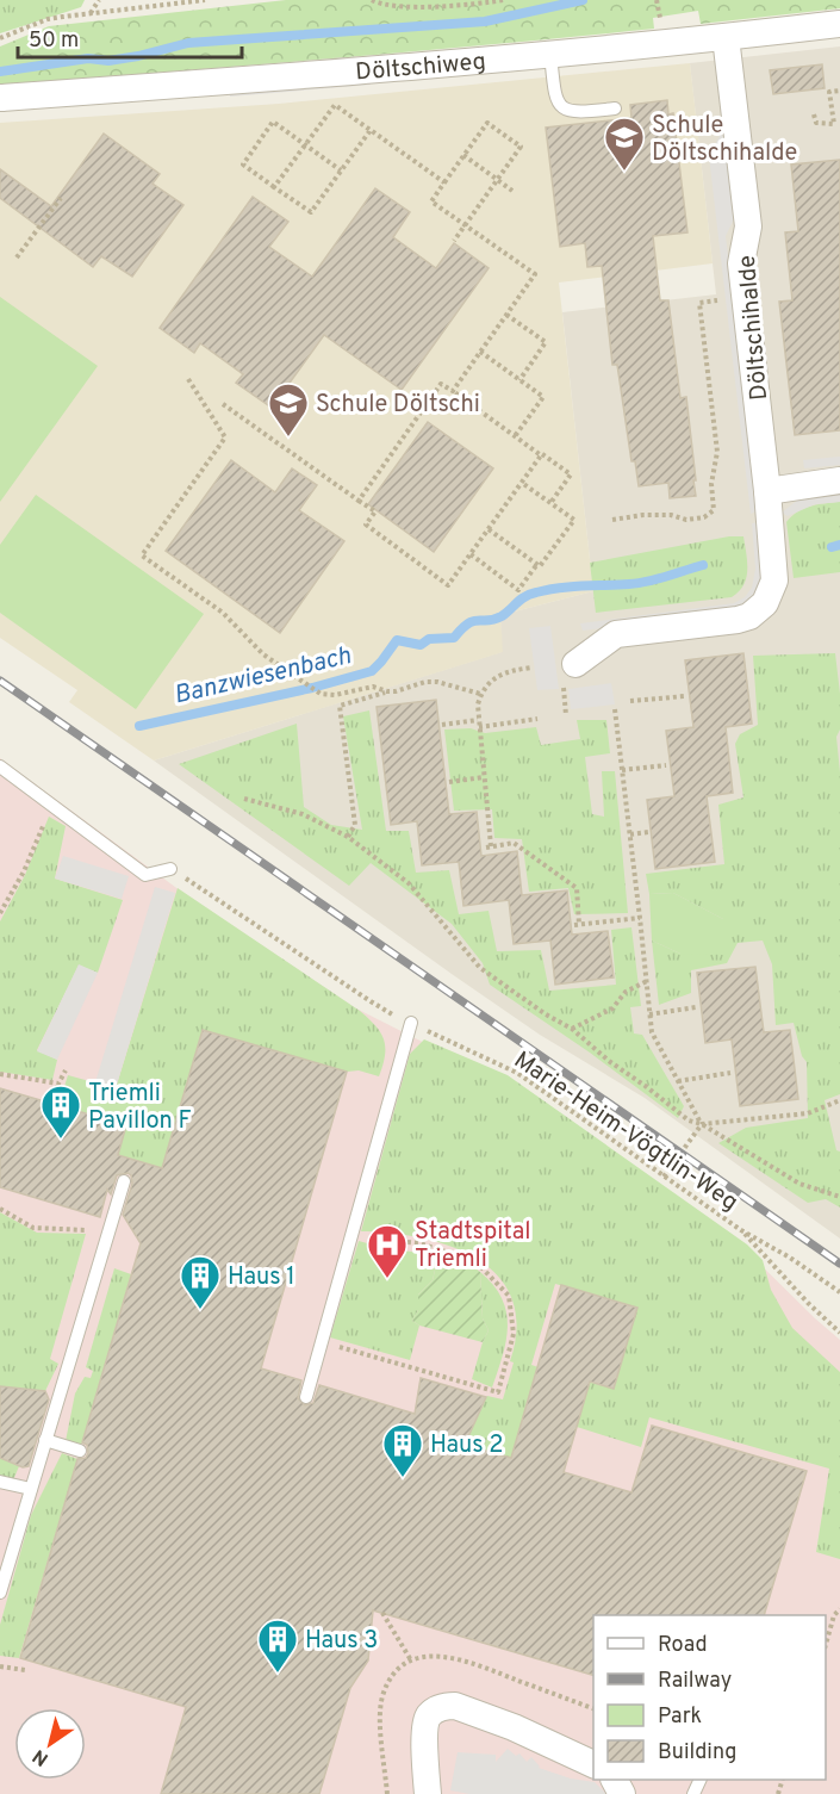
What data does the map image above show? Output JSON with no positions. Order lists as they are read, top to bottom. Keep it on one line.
{"streets":{"street":["Döltschiweg","Döltschihalde"],"path":["Marie-Heim-Vögtlin-Weg"]},"crossings":[["Döltschiweg","Döltschihalde"]],"water":["Banzwiesenbach"],"places":{"school or university":["Schule Döltschihalde","Schule Döltschi"],"building":["Triemli Pavillon F","Haus 1","Haus 2","Haus 3"],"hospital":["Stadtspital Triemli"]},"legend":["Road","Railway","Park","Building"],"scale_bar":"50 m","north":"bottom left"}
